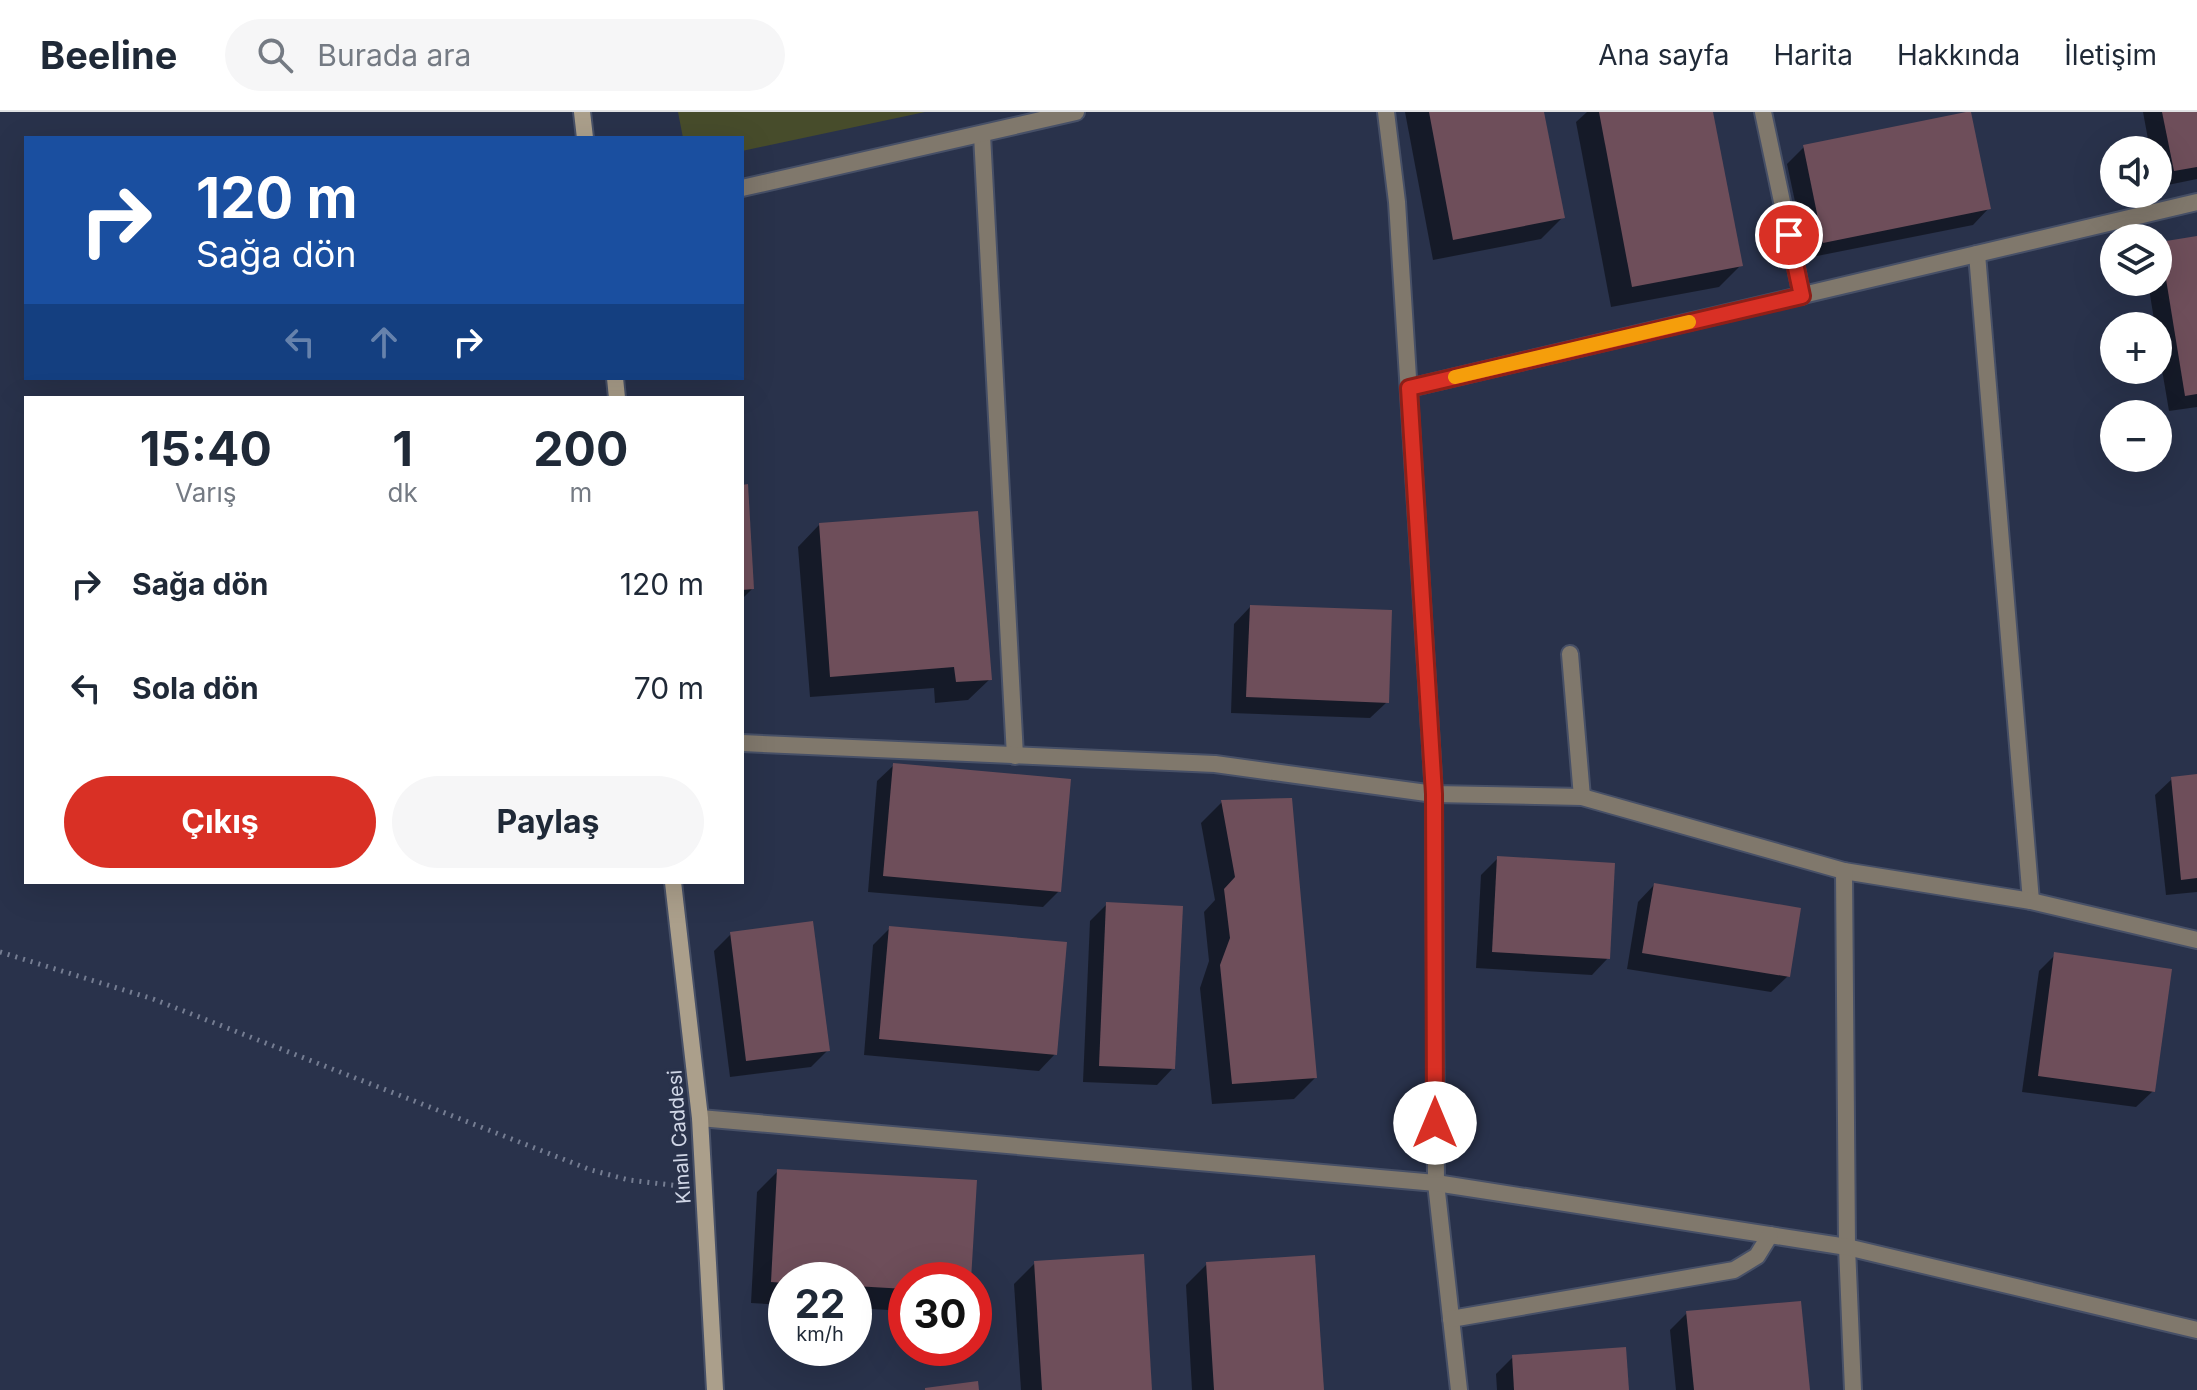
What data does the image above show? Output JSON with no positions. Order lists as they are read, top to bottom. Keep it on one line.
{"streets":{"street":["Kınalı Caddesi"]},"page":{"header":"Beeline","search":"Burada ara","nav":["Ana sayfa","Harita","Hakkında","İletişim"],"map_buttons":["+","−"],"turn":["120 m","Sağa dön"],"eta":["15:40","Varış","1","dk","200","m"],"list":[{"name":"Sağa dön","value":"120 m"},{"name":"Sola dön","value":"70 m"}],"buttons":["Çıkış","Paylaş"],"speed":"22 km/h","limit":"30"}}
